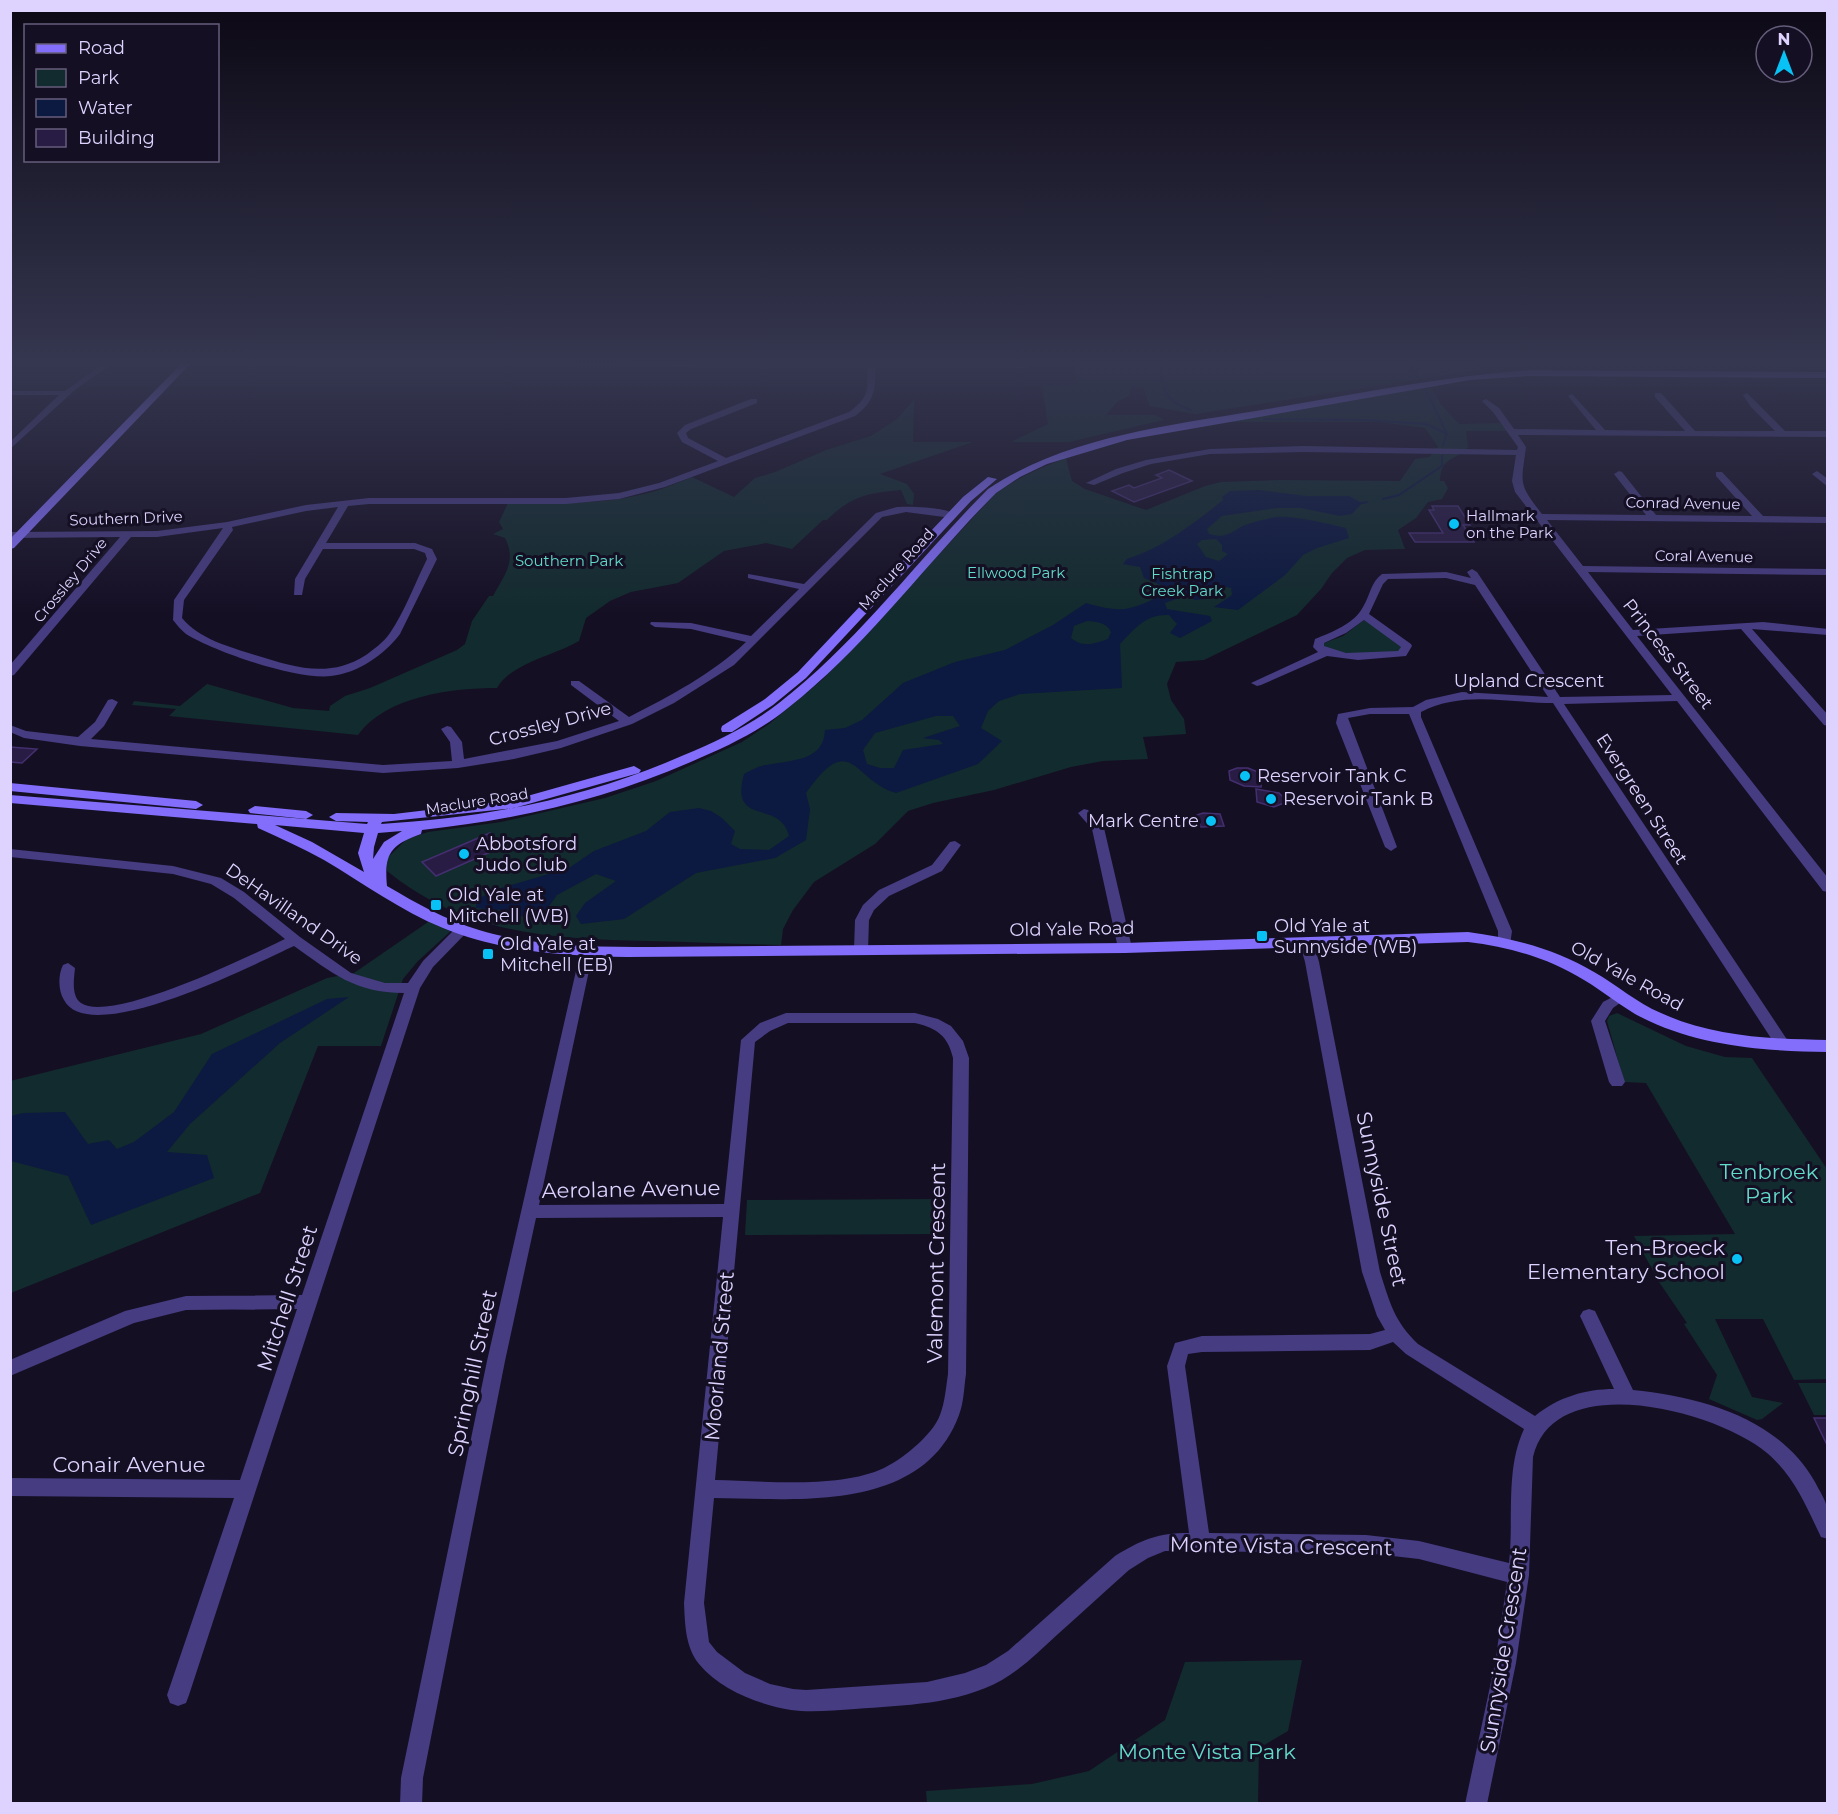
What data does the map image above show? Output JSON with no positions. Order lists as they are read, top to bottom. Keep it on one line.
{"streets":{"main road":["Maclure Road","Old Yale Road"],"street":["Conrad Avenue","Southern Drive","Coral Avenue","Crossley Drive","Princess Street","Upland Crescent","Evergreen Street","DeHavilland Drive","Aerolane Avenue","Sunnyside Street","Valemont Crescent","Mitchell Street","Moorland Street","Springhill Street","Conair Avenue","Monte Vista Crescent","Sunnyside Crescent"]},"crossings":[["Conrad Avenue","Princess Street"],["Southern Drive","Crossley Drive"],["Coral Avenue","Princess Street"],["Maclure Road","Crossley Drive"],["Maclure Road","Old Yale Road"],["Princess Street","Upland Crescent"],["Upland Crescent","Evergreen Street"],["Evergreen Street","Old Yale Road"],["DeHavilland Drive","Mitchell Street"],["Old Yale Road","Sunnyside Street"],["Old Yale Road","Mitchell Street"],["Old Yale Road","Springhill Street"],["Aerolane Avenue","Moorland Street"],["Aerolane Avenue","Springhill Street"],["Sunnyside Street","Sunnyside Crescent"],["Valemont Crescent","Moorland Street"],["Mitchell Street","Conair Avenue"],["Moorland Street","Monte Vista Crescent"],["Monte Vista Crescent","Sunnyside Crescent"]],"parks":["Southern Park","Ellwood Park","Fishtrap Creek Park","Tenbroek Park","Monte Vista Park"],"places":{"other":["Hallmark on the Park","Reservoir Tank C","Reservoir Tank B","Mark Centre","Abbotsford Judo Club","Ten-Broeck Elementary School"],"transit":["Old Yale at Mitchell (WB)","Old Yale at Sunnyside (WB)","Old Yale at Mitchell (EB)"]},"legend":["Road","Park","Water","Building"],"north":"top"}
